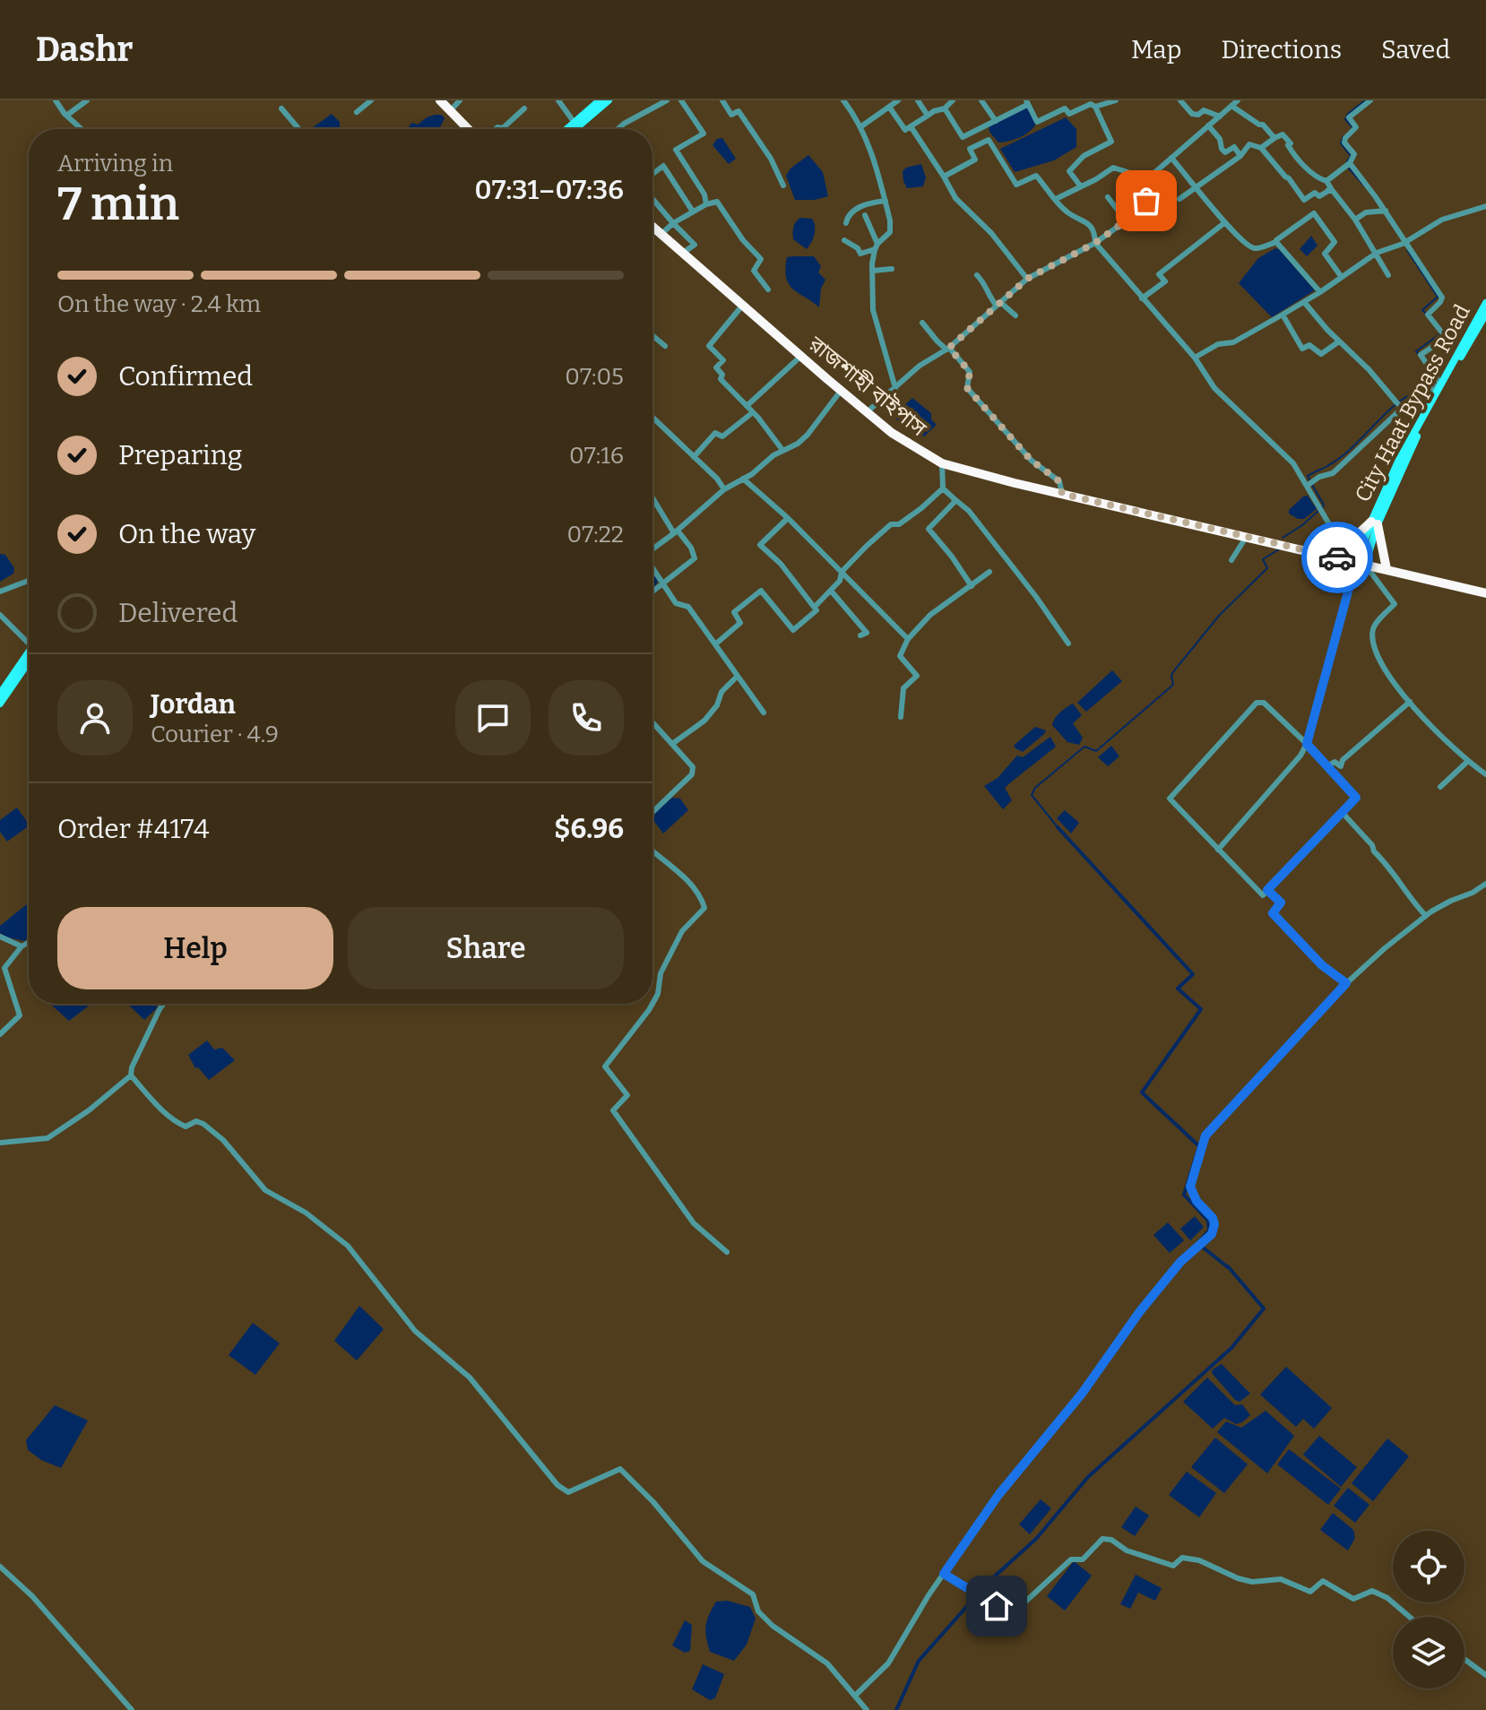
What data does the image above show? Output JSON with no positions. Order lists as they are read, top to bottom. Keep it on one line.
{"streets":{"highway":["রাজশাহী বাইপাস"],"main road":["City Haat Bypass Road"]},"crossings":[["রাজশাহী বাইপাস","City Haat Bypass Road"]],"page":{"header":"Dashr","nav":["Map","Directions","Saved"],"heading":["7 min","Arriving in","07:31–07:36"],"panel":["Jordan","Courier · 4.9","Order #4174","$6.96"],"bar":"On the way · 2.4 km","list":[["Confirmed","07:05"],["Preparing","07:16"],["On the way","07:22"],"Delivered"],"buttons":["Help","Share"]}}
